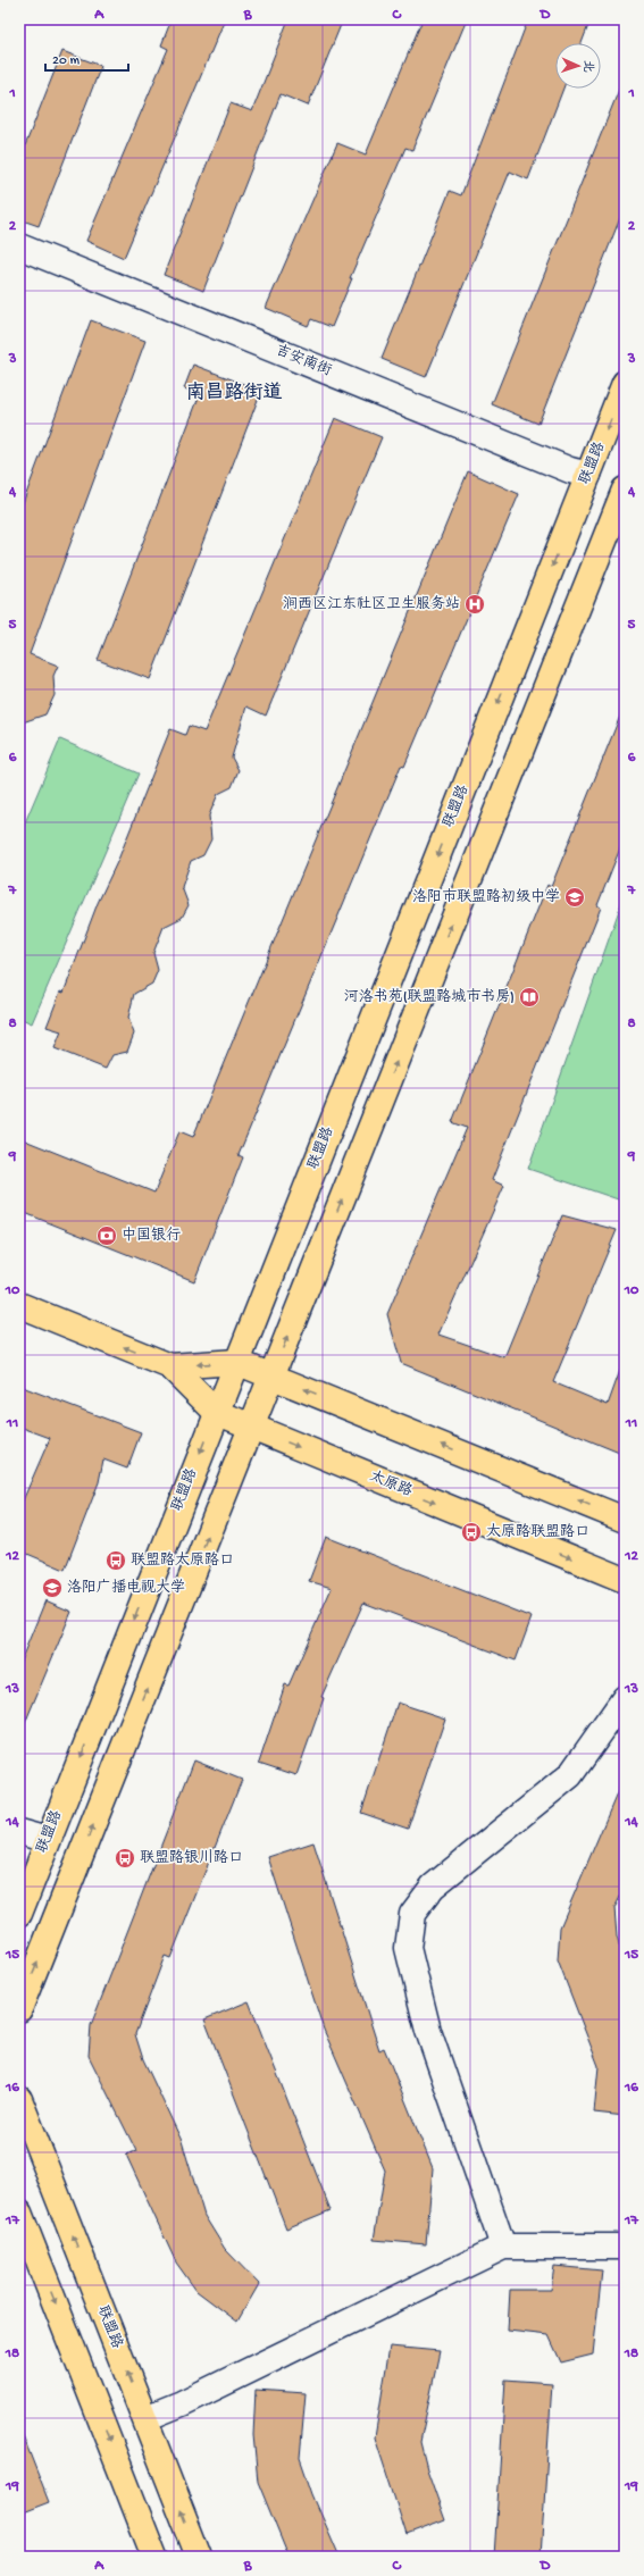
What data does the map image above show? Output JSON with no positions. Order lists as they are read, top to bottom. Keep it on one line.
{"streets":{"main road":["联盟路","太原路"],"street":["吉安南街"]},"crossings":[["吉安南街","联盟路"],["联盟路","太原路"]],"districts":["南昌路街道"],"places":{"hospital":["涧西区江东社区卫生服务站"],"school or university":["洛阳市联盟路初级中学","洛阳广播电视大学"],"library":["河洛书苑(联盟路城市书房)"],"bank":["中国银行"],"bus stop":["太原路联盟路口","联盟路太原路口","联盟路银川路口"]},"scale_bar":"20 m","north":"right","grid":{"columns":["A","B","C","D"],"rows":["1","2","3","4","5","6","7","8","9","10","11","12","13","14","15","16","17","18","19"]}}
